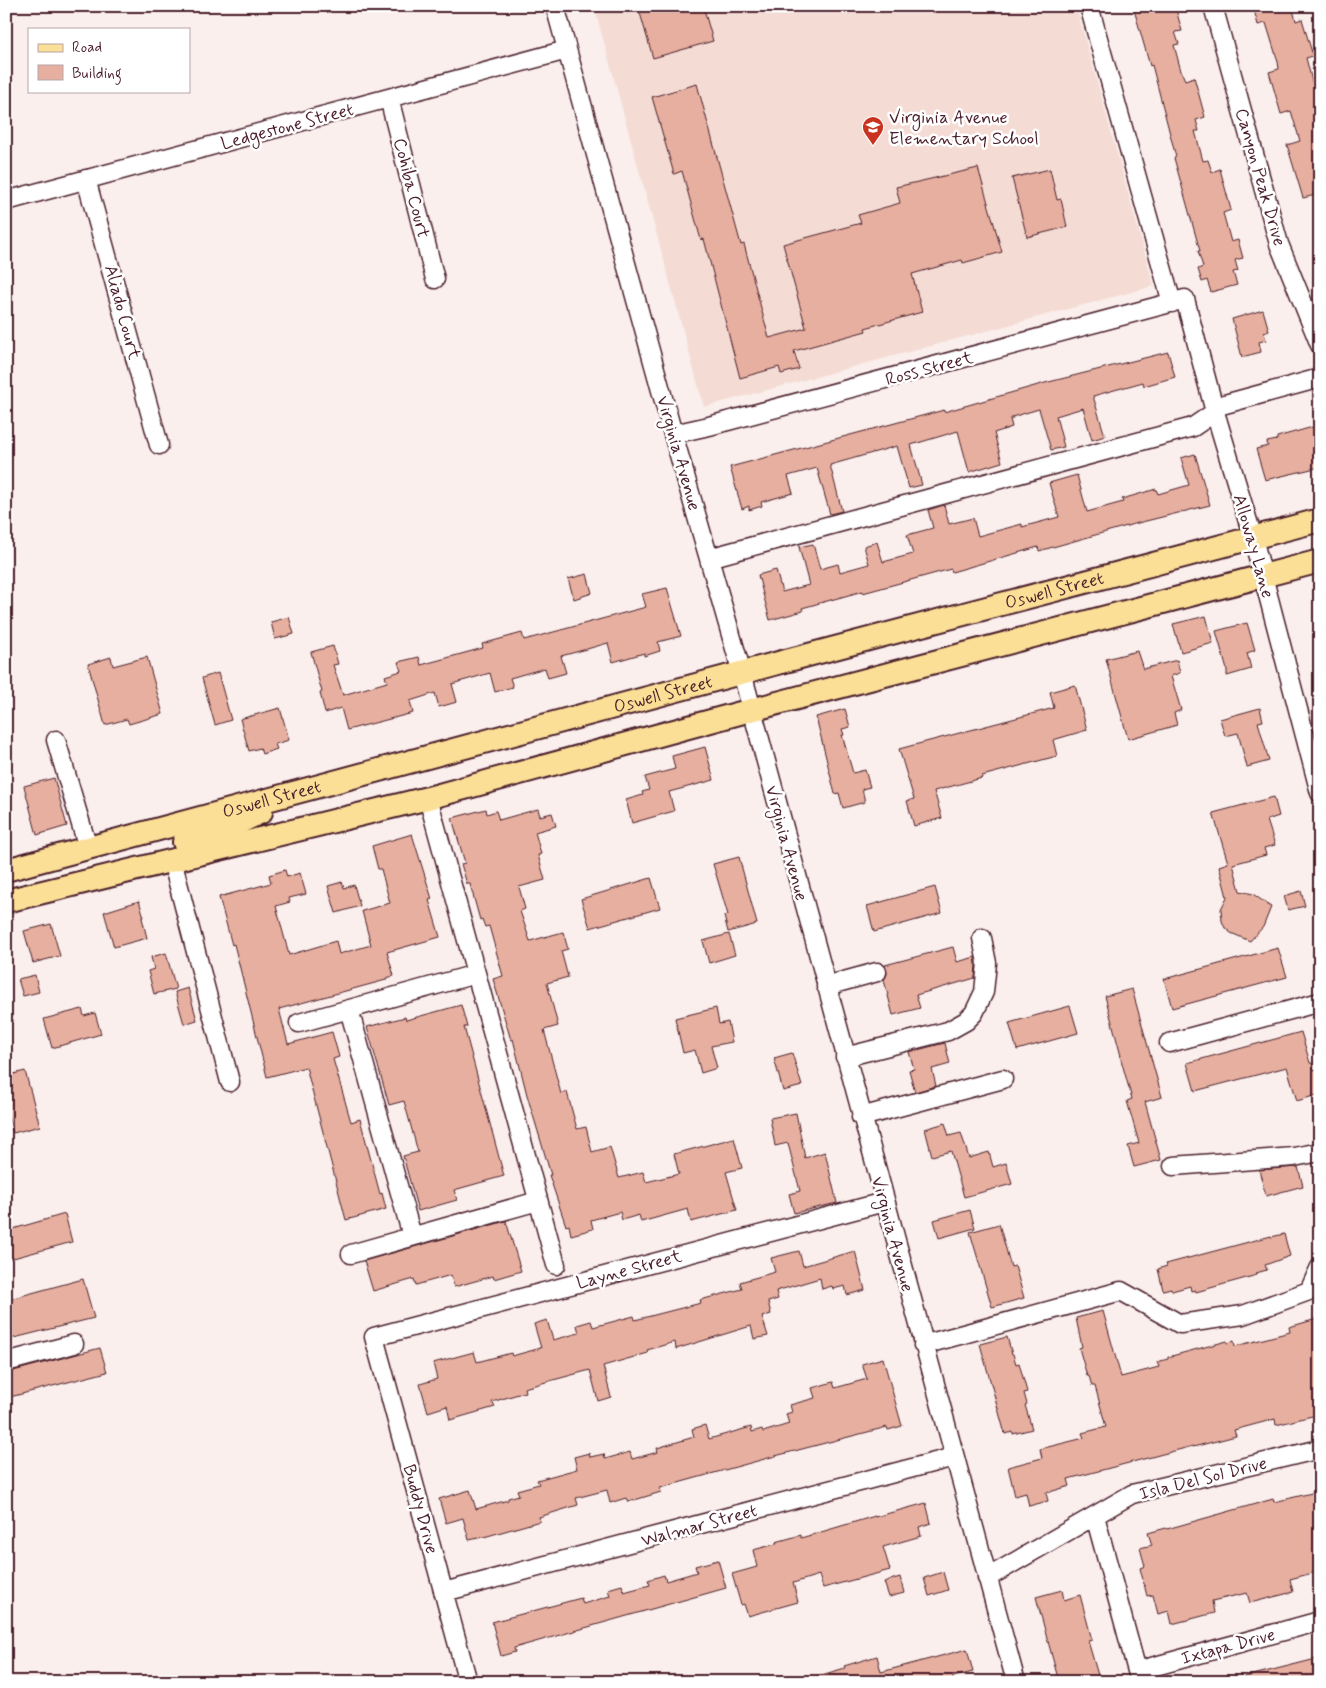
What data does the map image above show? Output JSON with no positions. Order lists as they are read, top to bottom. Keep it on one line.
{"streets":{"main road":["Oswell Street"],"street":["Ledgestone Street","Canyon Peak Drive","Cohiba Court","Aliado Court","Ross Street","Virginia Avenue","Alloway Lane","Layne Street","Isla Del Sol Drive","Buddy Drive","Walmar Street","Ixtapa Drive"]},"crossings":[["Ledgestone Street","Cohiba Court"],["Ledgestone Street","Aliado Court"],["Ledgestone Street","Virginia Avenue"],["Ross Street","Virginia Avenue"],["Ross Street","Alloway Lane"],["Virginia Avenue","Oswell Street"],["Virginia Avenue","Layne Street"],["Virginia Avenue","Isla Del Sol Drive"],["Virginia Avenue","Walmar Street"],["Alloway Lane","Oswell Street"],["Layne Street","Buddy Drive"],["Buddy Drive","Walmar Street"]],"places":{"school or university":["Virginia Avenue Elementary School"]},"legend":["Road","Building"]}
